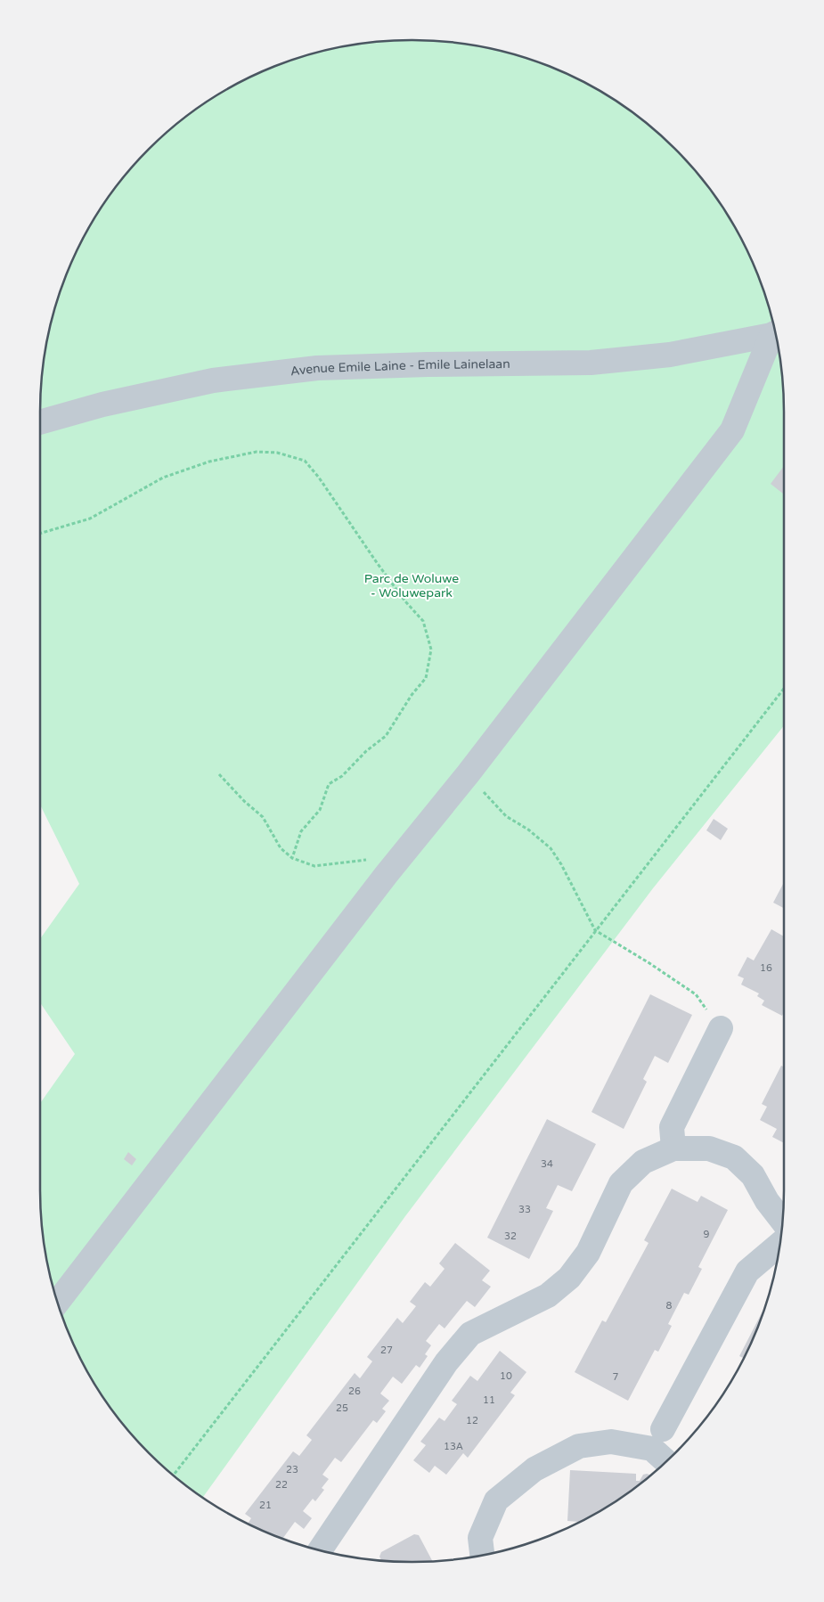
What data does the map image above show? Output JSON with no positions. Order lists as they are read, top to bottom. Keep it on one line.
{"streets":{"street":["Avenue Emile Laine - Emile Lainelaan"]},"parks":["Parc de Woluwe - Woluwepark"],"house_numbers":["16","34","33","9","32","8","27","10","7","26","11","25","12","13A","23","22","21"]}
